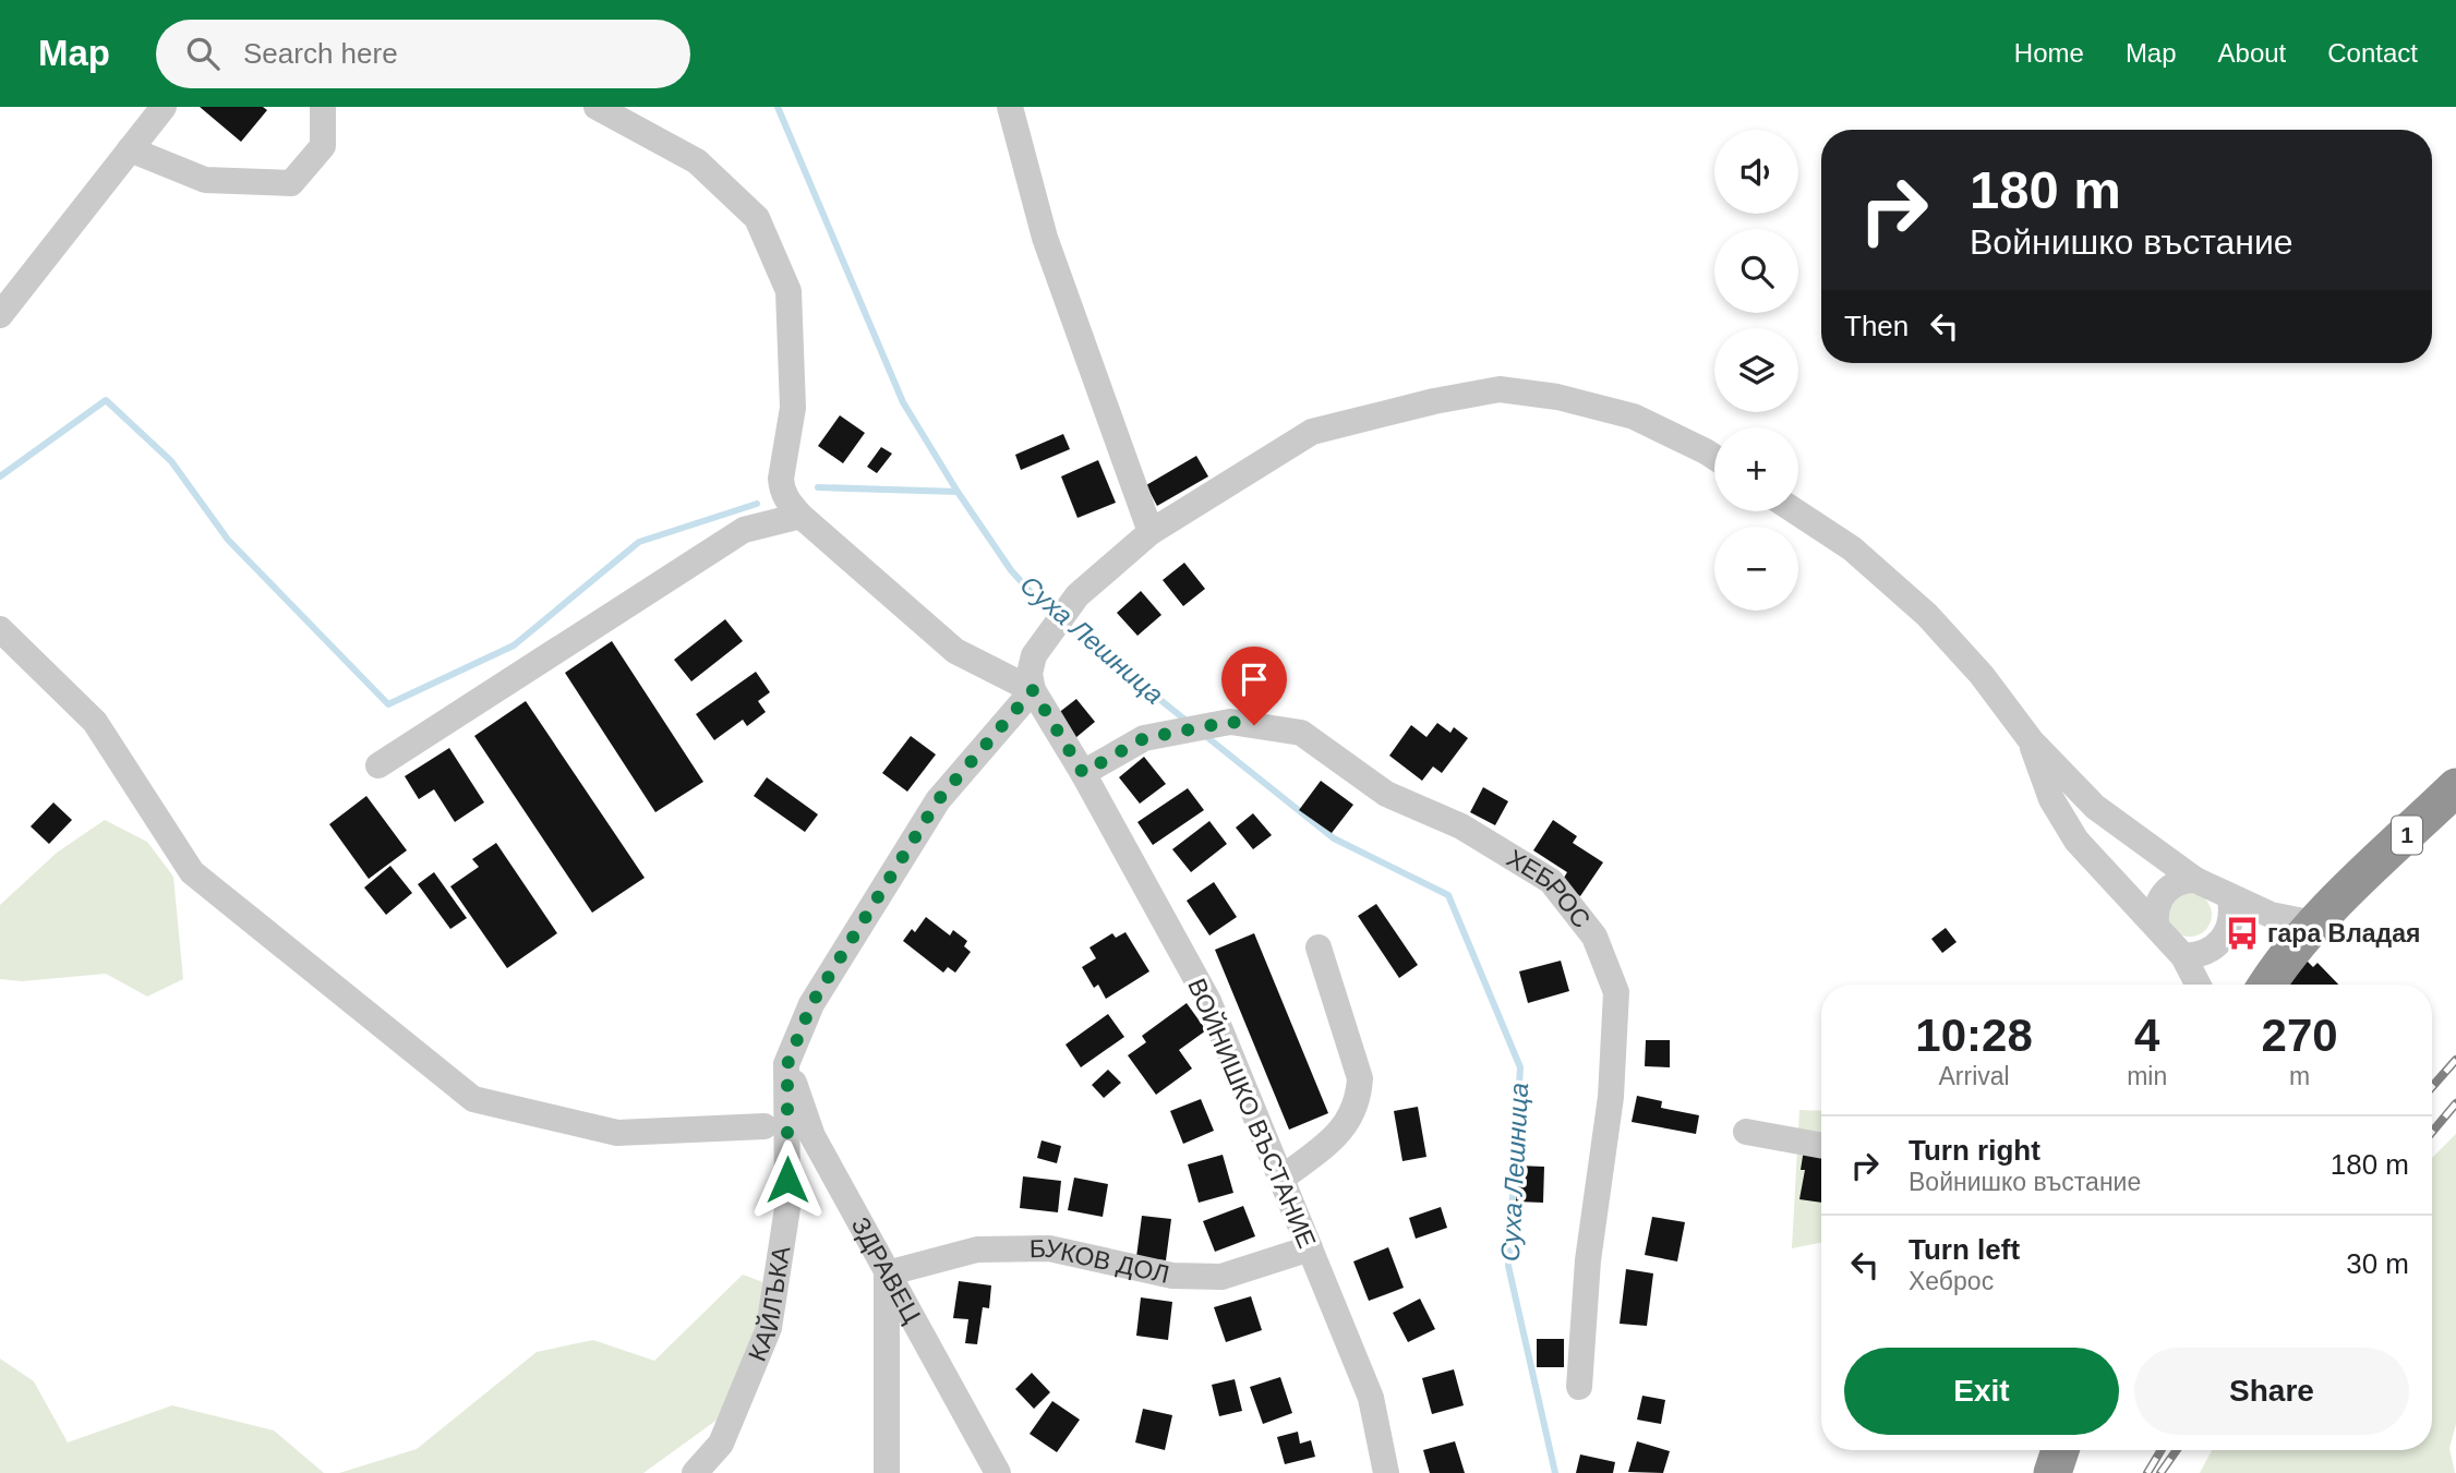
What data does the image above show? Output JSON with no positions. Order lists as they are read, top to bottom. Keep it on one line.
{"streets":{"highway":["1"],"street":["ХЕБРОС","ВОЙНИШКО ВЪСТАНИЕ","БУКОВ ДОЛ","ЗДРАВЕЦ","КАЙЛЪКА"]},"crossings":[["ХЕБРОС","ВОЙНИШКО ВЪСТАНИЕ"],["ВОЙНИШКО ВЪСТАНИЕ","БУКОВ ДОЛ"],["ВОЙНИШКО ВЪСТАНИЕ","КАЙЛЪКА"],["БУКОВ ДОЛ","ЗДРАВЕЦ"],["ЗДРАВЕЦ","КАЙЛЪКА"]],"water":["Суха Лешница"],"places":{"bus stop":["гара Владая"]},"page":{"header":"Map","search":"Search here","nav":["Home","Map","About","Contact"],"map_buttons":["+","−"],"turn":["180 m","Войнишко въстание"],"then":"Then","eta":["10:28","Arrival","4","min","270","m"],"list":[{"name":"Turn right","note":"Войнишко въстание","value":"180 m"},{"name":"Turn left","note":"Хеброс","value":"30 m"}],"buttons":["Exit","Share"]}}
